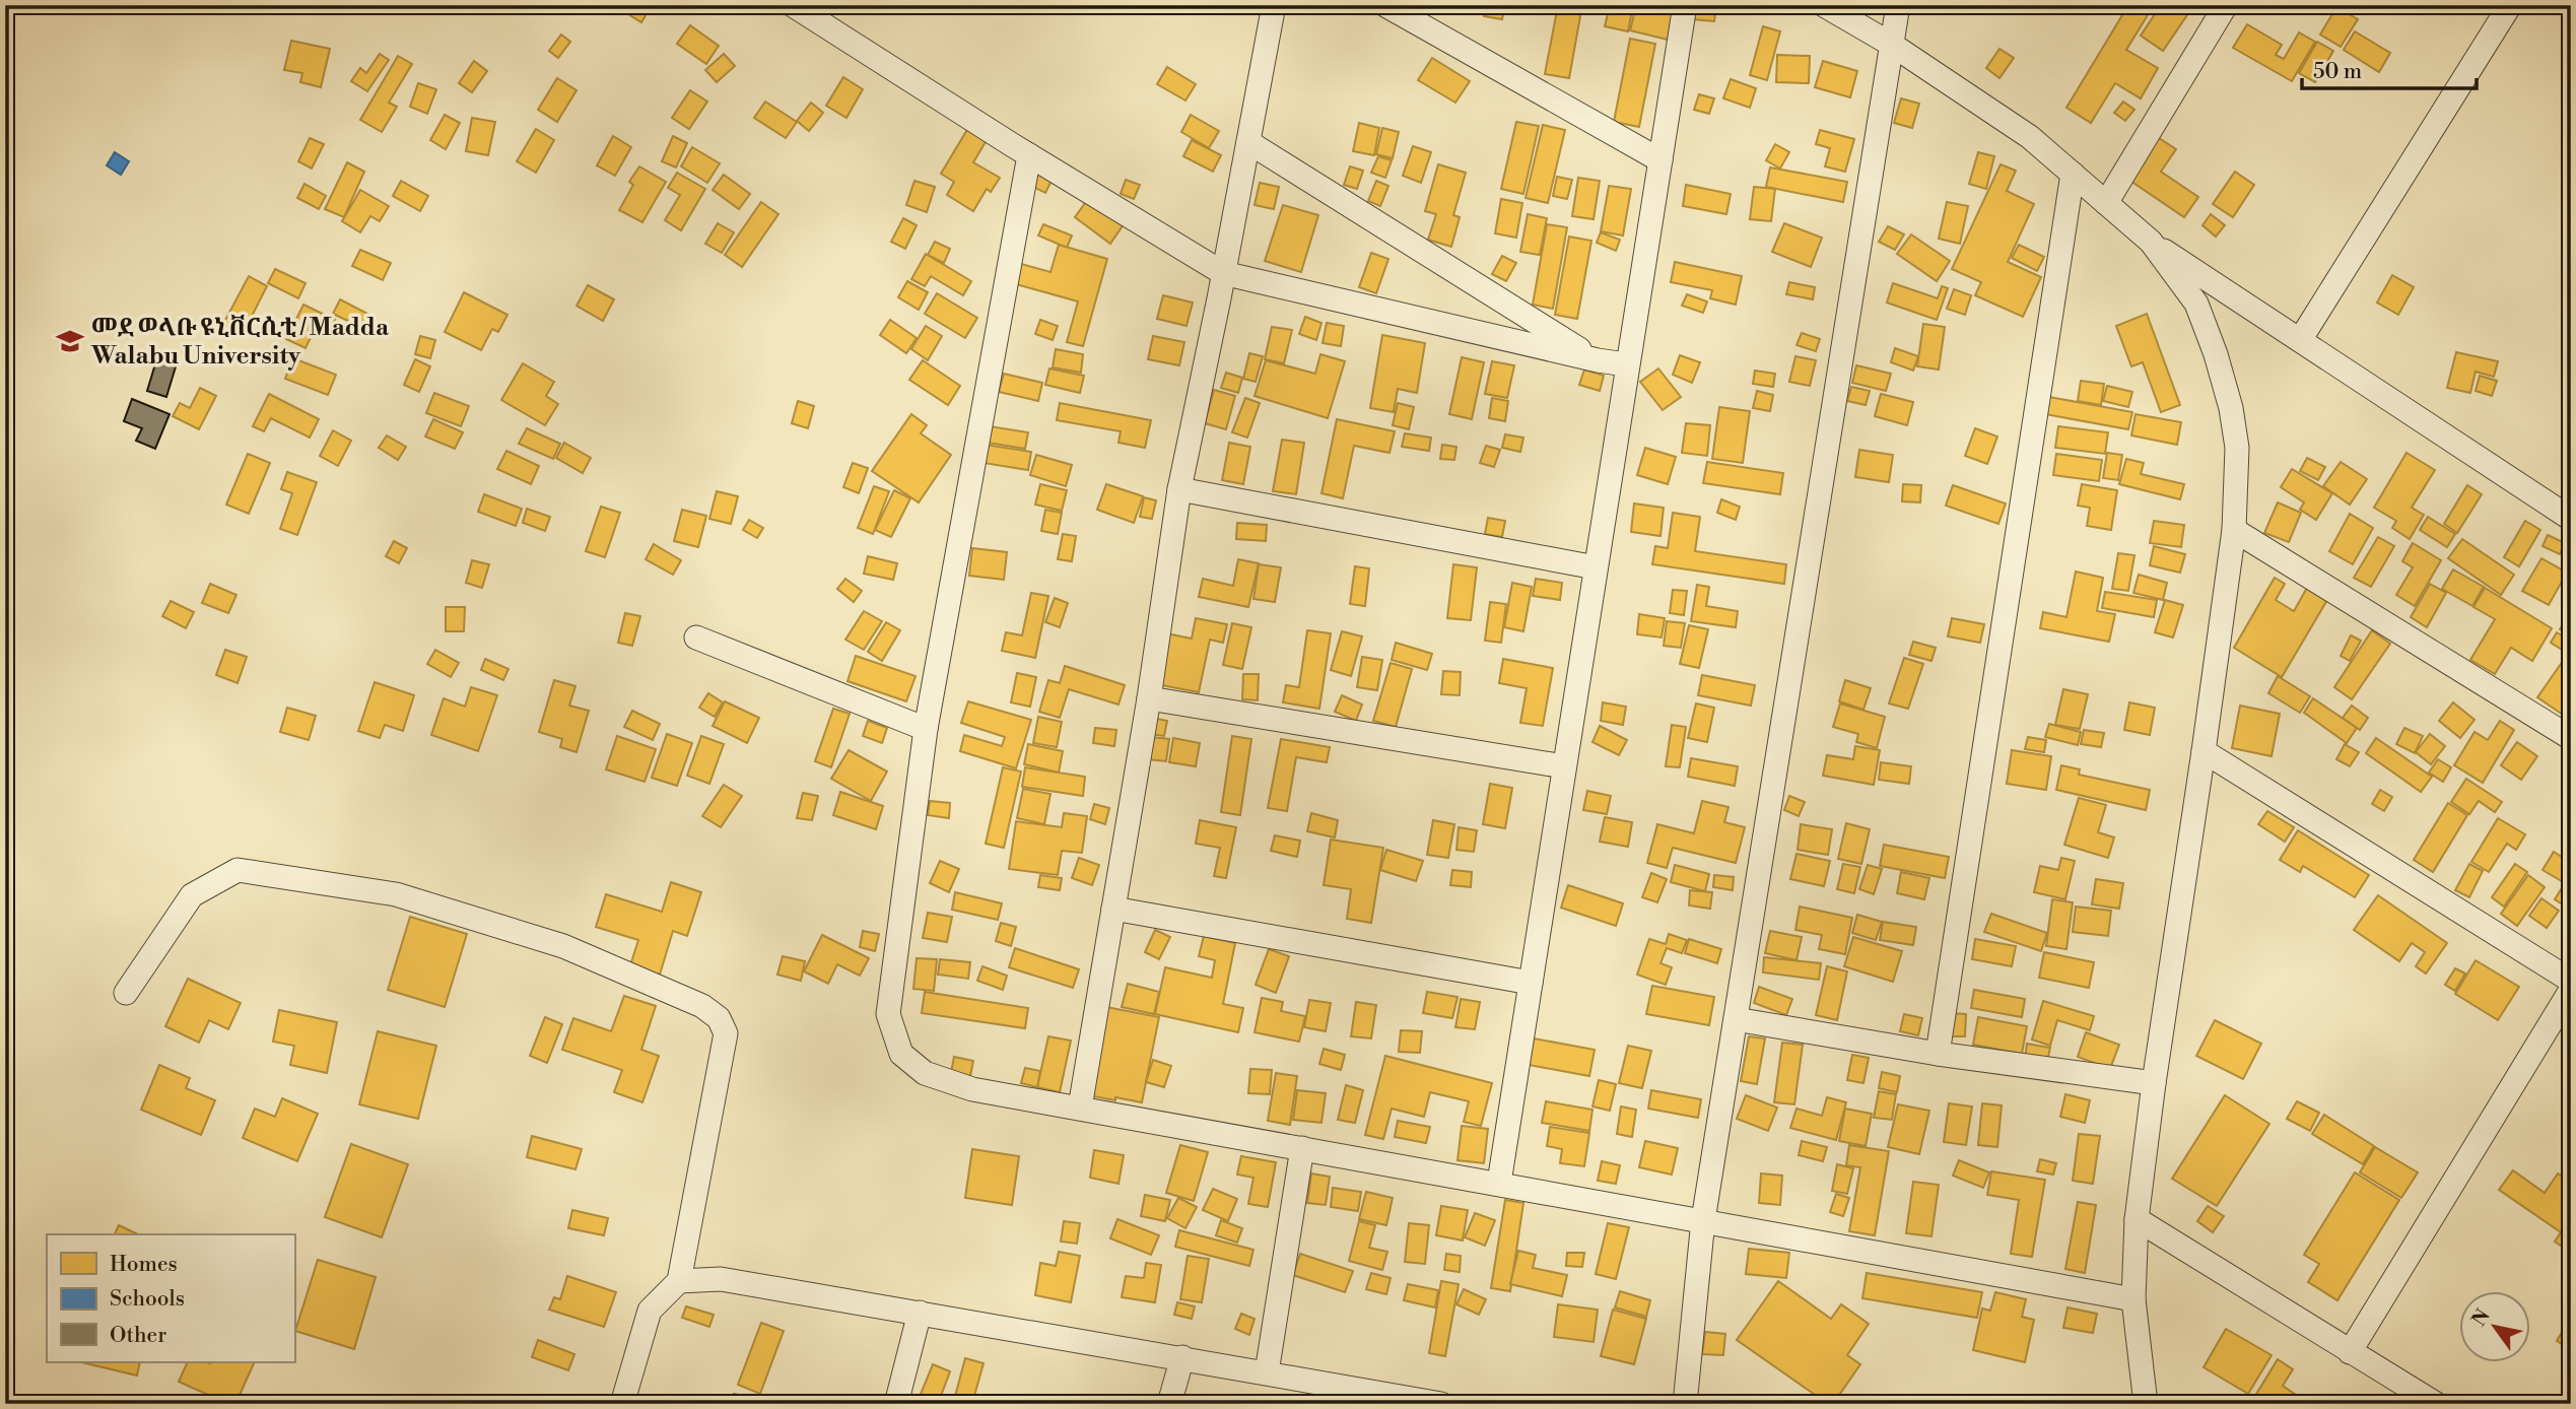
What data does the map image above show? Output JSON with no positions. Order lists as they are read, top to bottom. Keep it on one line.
{"places":{"school or university":["መደ ወላቡ ዩኒቨርሲቲ / Madda Walabu University"]},"legend":["Homes","Schools","Other"],"scale_bar":"50 m","north":"top left"}
